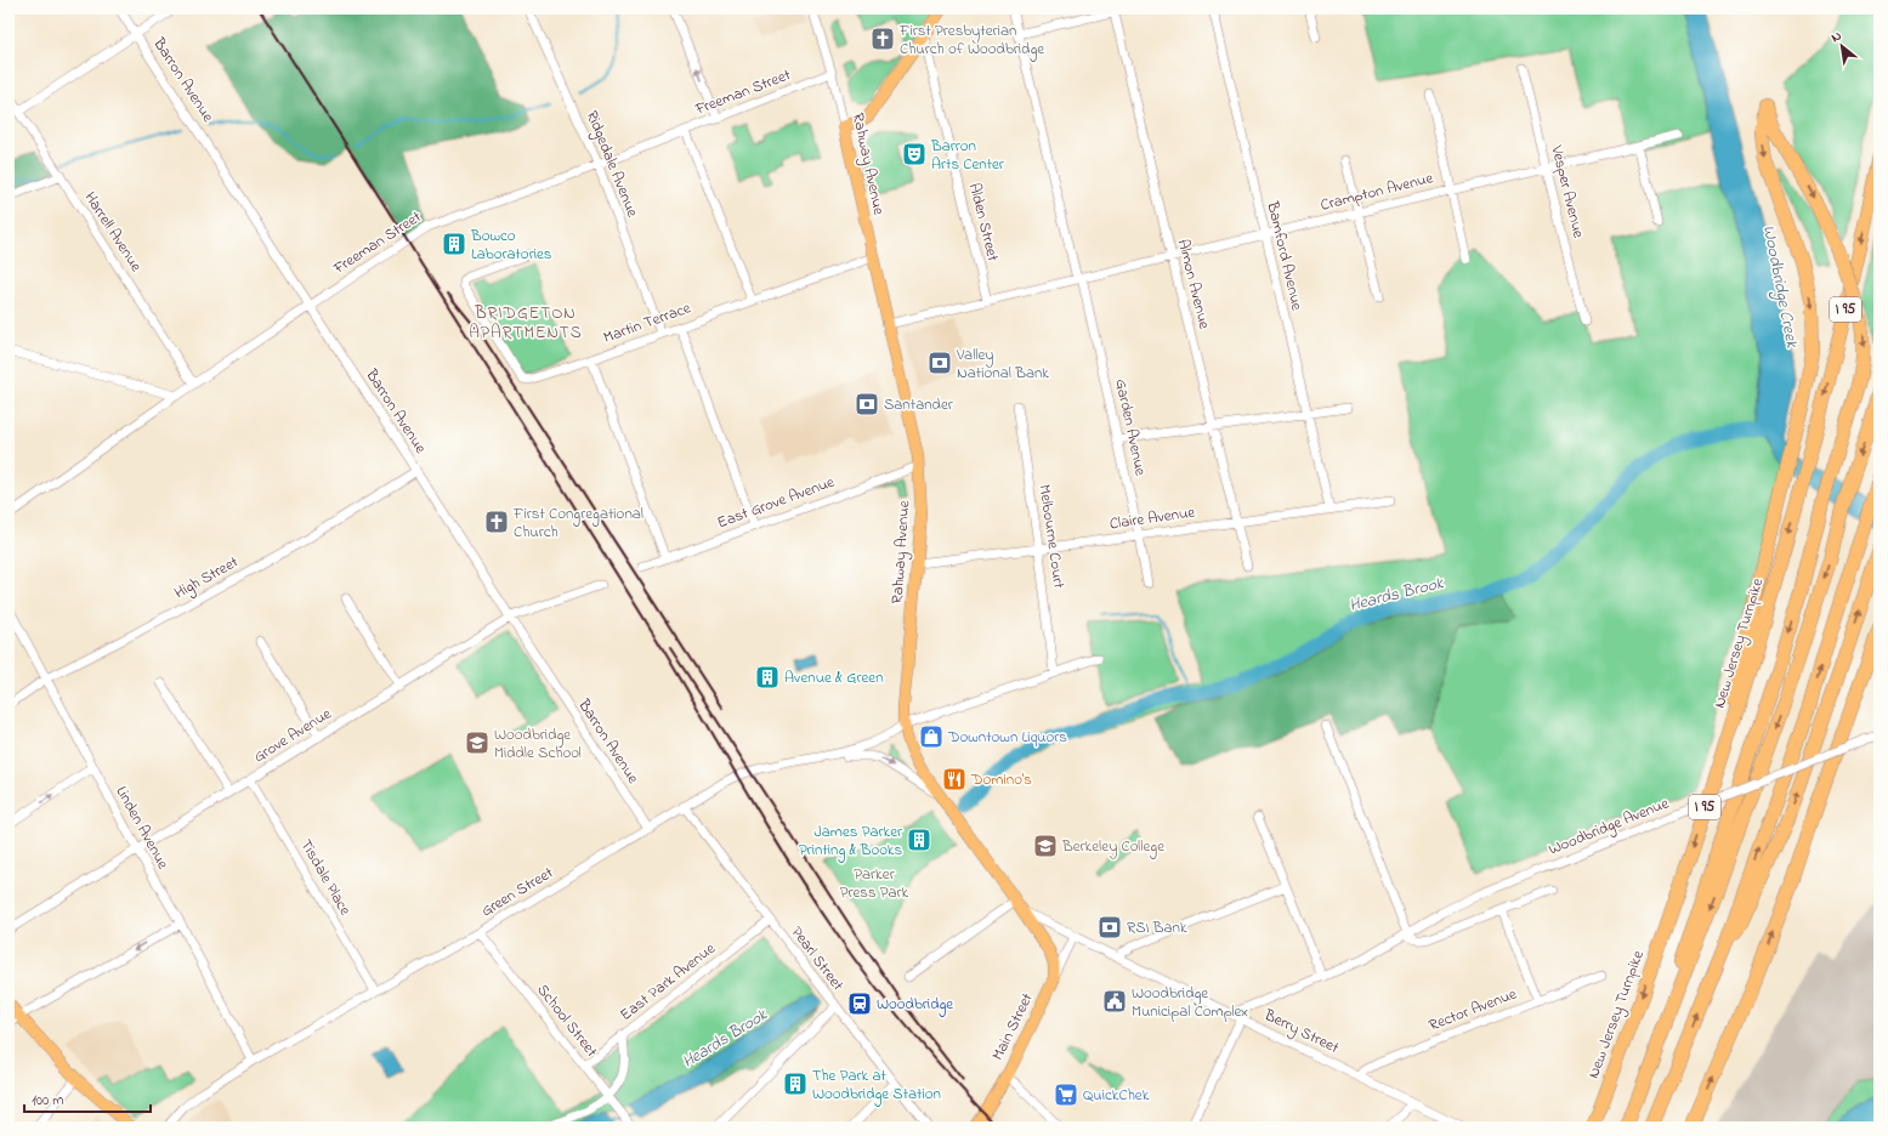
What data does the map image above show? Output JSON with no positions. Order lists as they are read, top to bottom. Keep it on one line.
{"streets":{"highway":["I 95","New Jersey Turnpike"],"main road":["Rahway Avenue","Main Street"],"street":["Barron Avenue","Freeman Street","Ridgedale Avenue","Crampton Avenue","Vesper Avenue","Alden Street","Harrell Avenue","Bamford Avenue","Almon Avenue","Martin Terrace","Garden Avenue","East Grove Avenue","Claire Avenue","Melbourne Court","High Street","Grove Avenue","Woodbridge Avenue","Linden Avenue","Tisdale Place","Green Street","Pearl Street","East Park Avenue","Rector Avenue","School Street","Berry Street"]},"crossings":[["Barron Avenue","Freeman Street"],["Barron Avenue","High Street"],["Barron Avenue","Grove Avenue"],["Barron Avenue","Green Street"],["Freeman Street","Ridgedale Avenue"],["Freeman Street","Rahway Avenue"],["Freeman Street","Harrell Avenue"],["Ridgedale Avenue","Martin Terrace"],["Rahway Avenue","Crampton Avenue"],["Rahway Avenue","Martin Terrace"],["Rahway Avenue","East Grove Avenue"],["Rahway Avenue","Claire Avenue"],["Rahway Avenue","Green Street"],["Rahway Avenue","Main Street"],["Rahway Avenue","Berry Street"],["Crampton Avenue","Vesper Avenue"],["Crampton Avenue","Alden Street"],["Crampton Avenue","Bamford Avenue"],["Crampton Avenue","Almon Avenue"],["Crampton Avenue","Garden Avenue"],["Bamford Avenue","Claire Avenue"],["Almon Avenue","Claire Avenue"],["Garden Avenue","Claire Avenue"],["Claire Avenue","Melbourne Court"],["Melbourne Court","Green Street"],["High Street","Linden Avenue"],["Grove Avenue","Linden Avenue"],["Grove Avenue","Tisdale Place"],["Woodbridge Avenue","Berry Street"],["Linden Avenue","Green Street"],["Tisdale Place","Green Street"],["Green Street","Pearl Street"],["Green Street","School Street"],["Pearl Street","East Park Avenue"],["East Park Avenue","School Street"],["Rector Avenue","Berry Street"],["Main Street","Berry Street"]],"districts":["BRIDGETON APARTMENTS"],"water":["Woodbridge Creek","Heards Brook"],"parks":["Parker Press Park"],"places":{"church":["First Presbyterian Church of Woodbridge","First Congregational Church"],"theatre":["Barron Arts Center"],"building":["Bowco Laboratories","Avenue & Green","James Parker Printing & Books","The Park at Woodbridge Station"],"bank":["Valley National Bank","Santander","RSI Bank"],"shop":["Downtown Liquors"],"school or university":["Woodbridge Middle School","Berkeley College"],"restaurant":["Domino's"],"public building":["Woodbridge Municipal Complex"],"station":["Woodbridge"],"supermarket":["QuickChek"]},"scale_bar":"100 m","north":"top left"}
